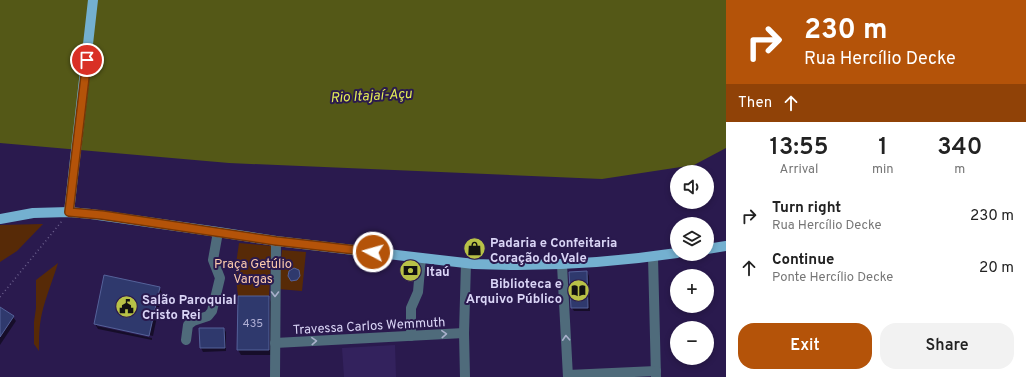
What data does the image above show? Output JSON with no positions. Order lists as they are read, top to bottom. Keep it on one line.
{"streets":{"street":["Travessa Carlos Wemmuth"]},"one_way":["Travessa Carlos Wemmuth"],"water":["Rio Itajaí-Açu"],"parks":["Praça Getúlio Vargas"],"places":{"shop":["Padaria e Confeitaria Coração do Vale"],"bank":["Itaú"],"library":["Biblioteca e Arquivo Público"],"public building":["Salão Paroquial Cristo Rei"]},"house_numbers":["435"],"page":{"turn":["230 m","Rua Hercílio Decke"],"then":"Then","eta":["13:55","Arrival","1","min","340","m"],"map_buttons":["+","−"],"list":[{"name":"Turn right","note":"Rua Hercílio Decke","value":"230 m"},{"name":"Continue","note":"Ponte Hercílio Decke","value":"20 m"}],"buttons":["Exit","Share"]}}
